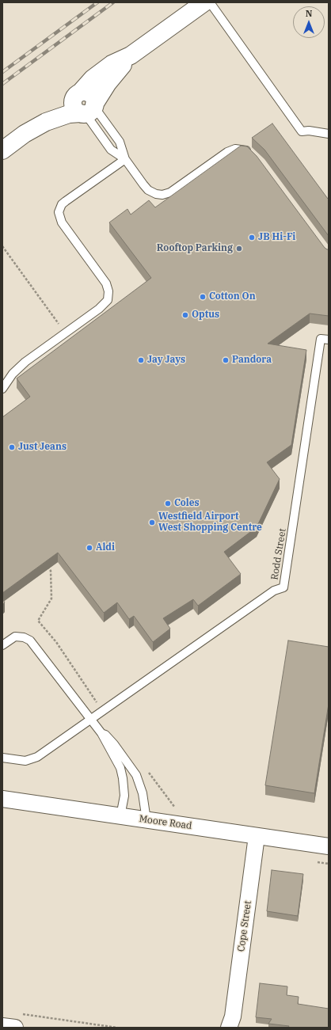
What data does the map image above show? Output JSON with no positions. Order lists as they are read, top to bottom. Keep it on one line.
{"streets":{"street":["Moore Road","Cope Street"],"lane":["Rodd Street"]},"crossings":[["Moore Road","Cope Street"]],"places":["JB Hi-Fi","Rooftop Parking","Cotton On","Optus","Jay Jays","Pandora","Just Jeans","Coles","Westfield Airport West Shopping Centre","Aldi"],"north":"top"}
